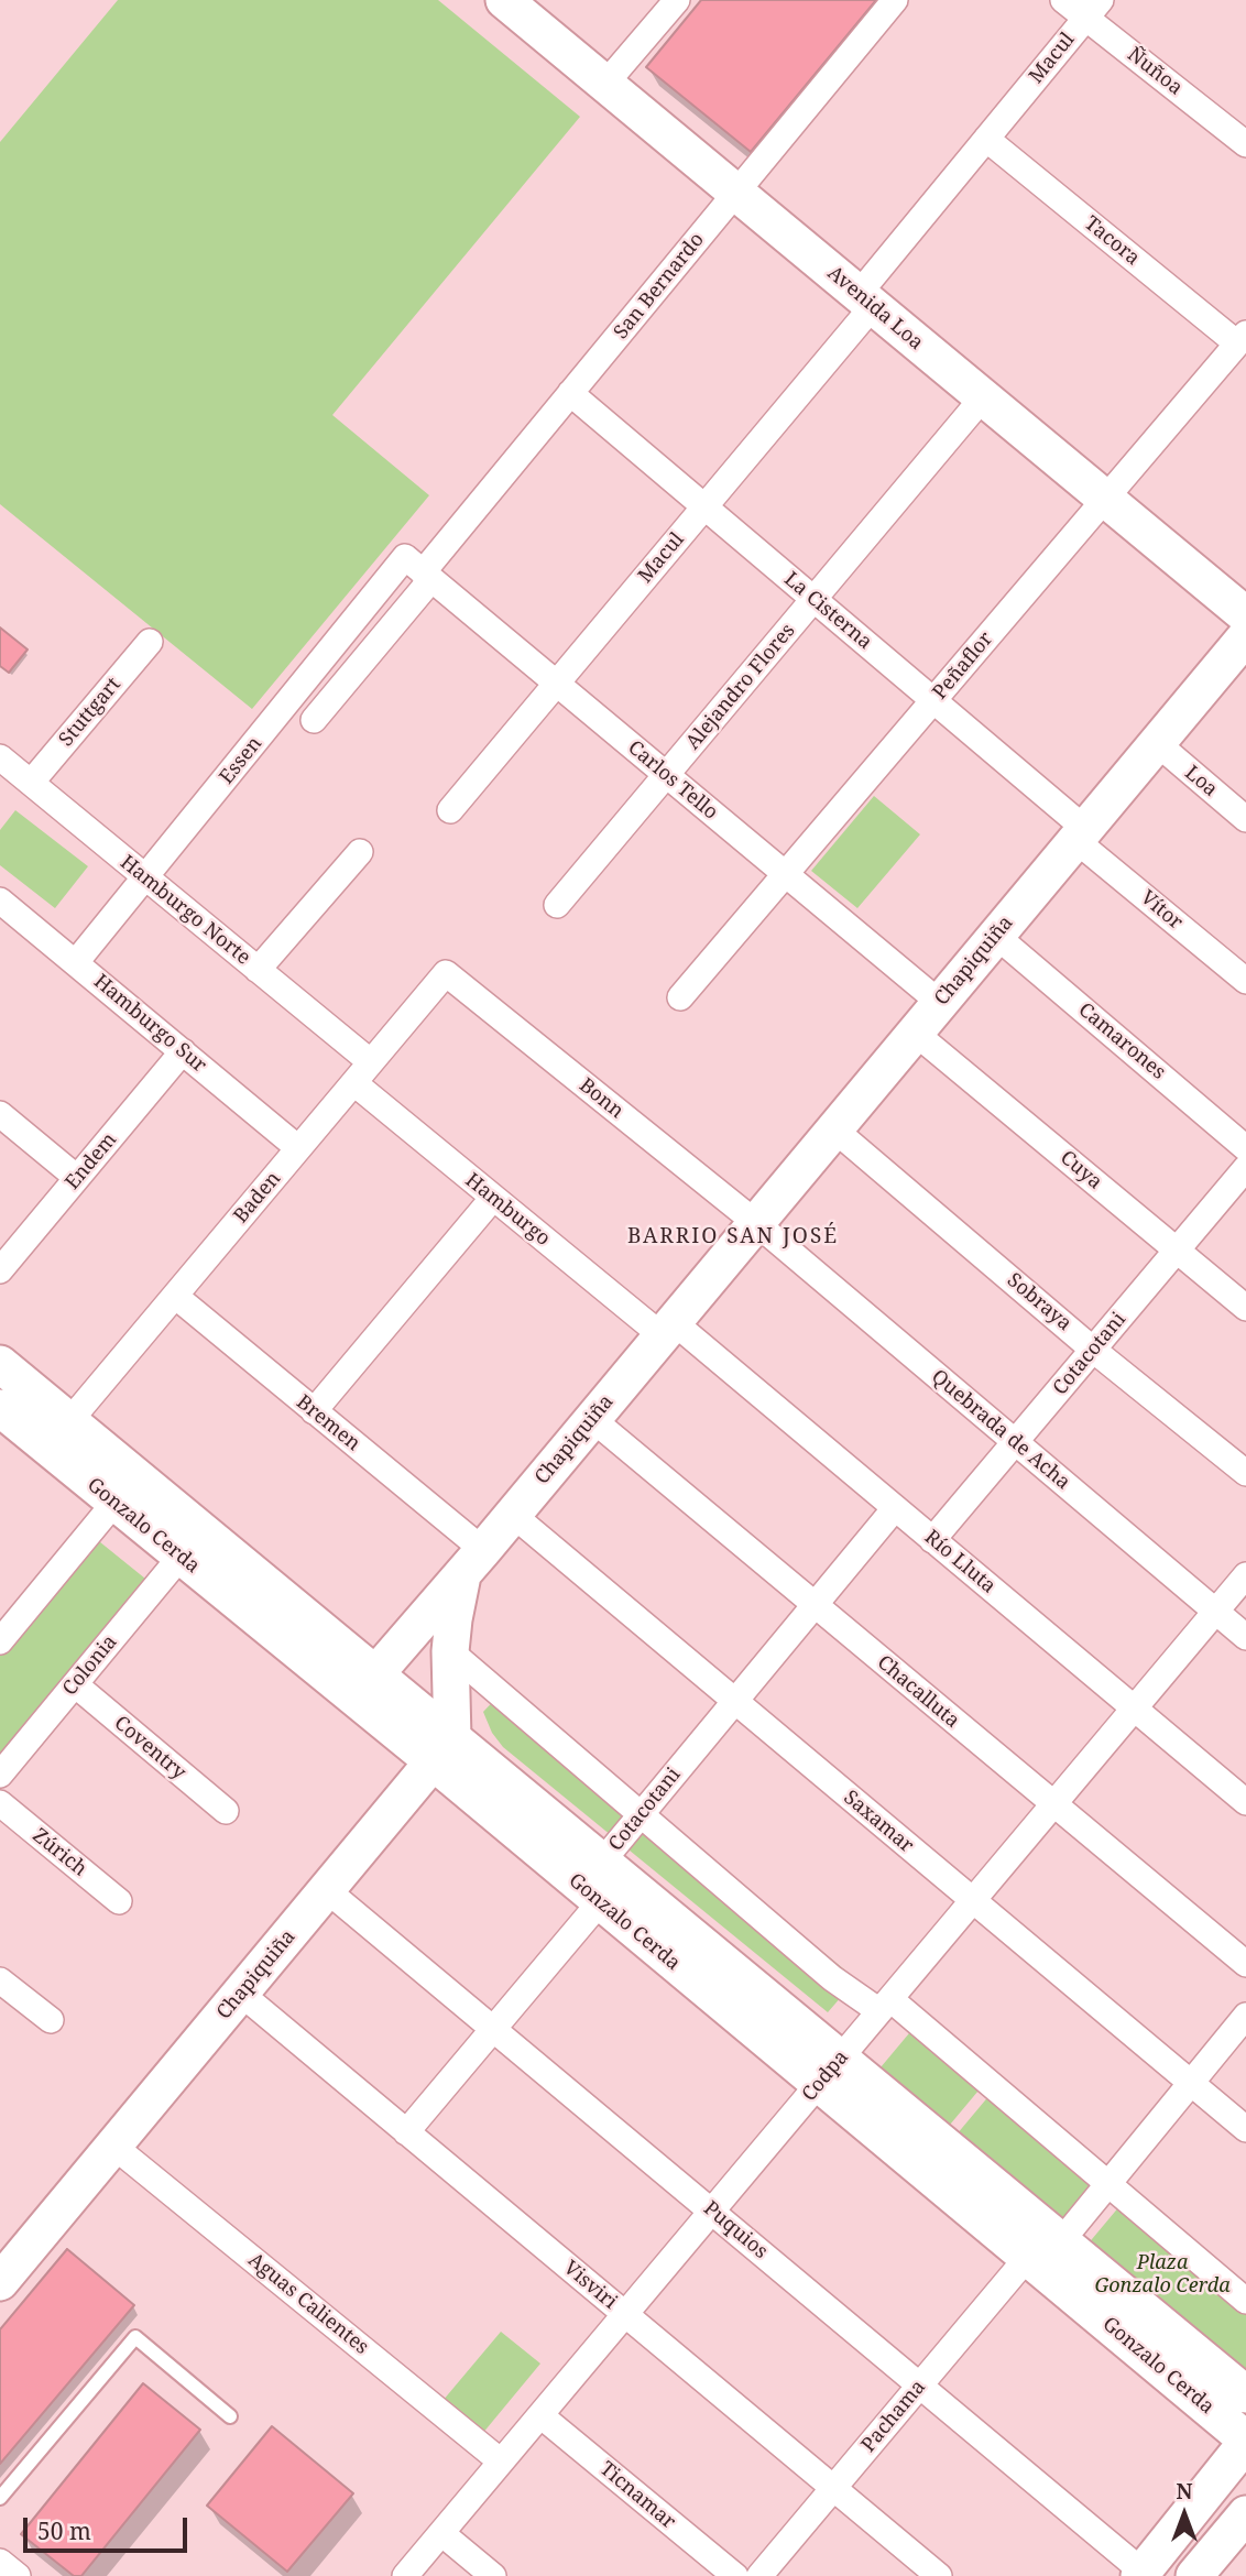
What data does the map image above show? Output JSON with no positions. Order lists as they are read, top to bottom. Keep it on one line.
{"streets":{"street":["Macul","Ñuñoa","Tacora","San Bernardo","Avenida Loa","La Cisterna","Peñaflor","Alejandro Flores","Stuttgart","Essen","Carlos Tello","Loa","Hamburgo Norte","Vítor","Chapiquiña","Hamburgo Sur","Camarones","Bonn","Endem","Cuya","Baden","Hamburgo","Sobraya","Cotacotani","Bremen","Quebrada de Acha","Gonzalo Cerda","Río Lluta","Colonia","Chacalluta","Coventry","Saxamar","Zúrich","Codpa","Puquios","Visviri","Aguas Calientes","Pachama","Ticnamar"]},"crossings":[["Macul","Ñuñoa"],["Macul","Tacora"],["Macul","Avenida Loa"],["Macul","La Cisterna"],["Macul","Carlos Tello"],["Tacora","Peñaflor"],["San Bernardo","Avenida Loa"],["San Bernardo","La Cisterna"],["San Bernardo","Essen"],["San Bernardo","Carlos Tello"],["Avenida Loa","Peñaflor"],["Avenida Loa","Alejandro Flores"],["La Cisterna","Peñaflor"],["La Cisterna","Alejandro Flores"],["La Cisterna","Vítor"],["La Cisterna","Chapiquiña"],["Peñaflor","Carlos Tello"],["Alejandro Flores","Carlos Tello"],["Stuttgart","Hamburgo Norte"],["Essen","Carlos Tello"],["Essen","Hamburgo Norte"],["Essen","Hamburgo Sur"],["Carlos Tello","Chapiquiña"],["Loa","Chapiquiña"],["Hamburgo Norte","Baden"],["Vítor","Chapiquiña"],["Chapiquiña","Camarones"],["Chapiquiña","Bonn"],["Chapiquiña","Cuya"],["Chapiquiña","Hamburgo"],["Chapiquiña","Sobraya"],["Chapiquiña","Bremen"],["Chapiquiña","Quebrada de Acha"],["Chapiquiña","Gonzalo Cerda"],["Chapiquiña","Río Lluta"],["Chapiquiña","Chacalluta"],["Chapiquiña","Saxamar"],["Chapiquiña","Puquios"],["Chapiquiña","Visviri"],["Chapiquiña","Aguas Calientes"],["Hamburgo Sur","Endem"],["Hamburgo Sur","Baden"],["Bonn","Baden"],["Bonn","Quebrada de Acha"],["Cuya","Cotacotani"],["Baden","Hamburgo"],["Baden","Bremen"],["Baden","Gonzalo Cerda"],["Hamburgo","Río Lluta"],["Sobraya","Cotacotani"],["Cotacotani","Quebrada de Acha"],["Cotacotani","Gonzalo Cerda"],["Cotacotani","Río Lluta"],["Cotacotani","Chacalluta"],["Cotacotani","Saxamar"],["Quebrada de Acha","Codpa"],["Gonzalo Cerda","Colonia"],["Gonzalo Cerda","Codpa"],["Gonzalo Cerda","Pachama"],["Río Lluta","Codpa"],["Colonia","Coventry"],["Chacalluta","Codpa"],["Saxamar","Codpa"],["Codpa","Puquios"],["Codpa","Visviri"],["Codpa","Aguas Calientes"],["Codpa","Ticnamar"],["Puquios","Pachama"],["Visviri","Pachama"]],"districts":["BARRIO SAN JOSÉ"],"parks":["Plaza Gonzalo Cerda"],"scale_bar":"50 m","north":"top"}
